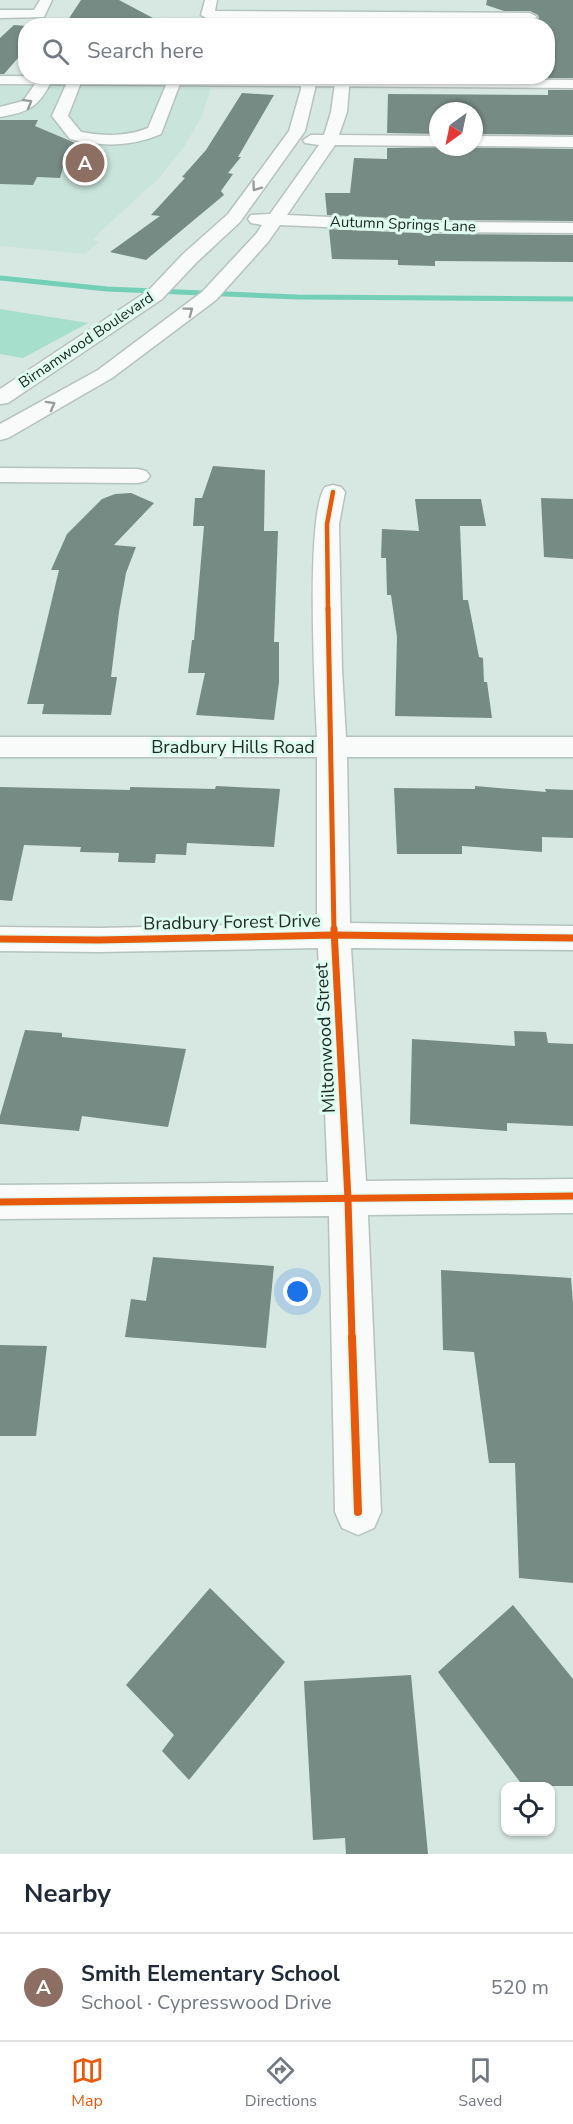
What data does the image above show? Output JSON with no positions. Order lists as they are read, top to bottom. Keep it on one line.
{"streets":{"street":["Autumn Springs Lane","Birnamwood Boulevard","Bradbury Hills Road","Bradbury Forest Drive","Miltonwood Street"]},"crossings":[["Autumn Springs Lane","Birnamwood Boulevard"],["Bradbury Hills Road","Miltonwood Street"],["Bradbury Forest Drive","Miltonwood Street"]],"north":"bottom left","page":{"search":"Search here","pins":"A","heading":"Nearby","list":[{"mark":"A","name":"Smith Elementary School","note":"School · Cypresswood Drive","value":"520 m"}],"nav":["Map","Directions","Saved"]}}
